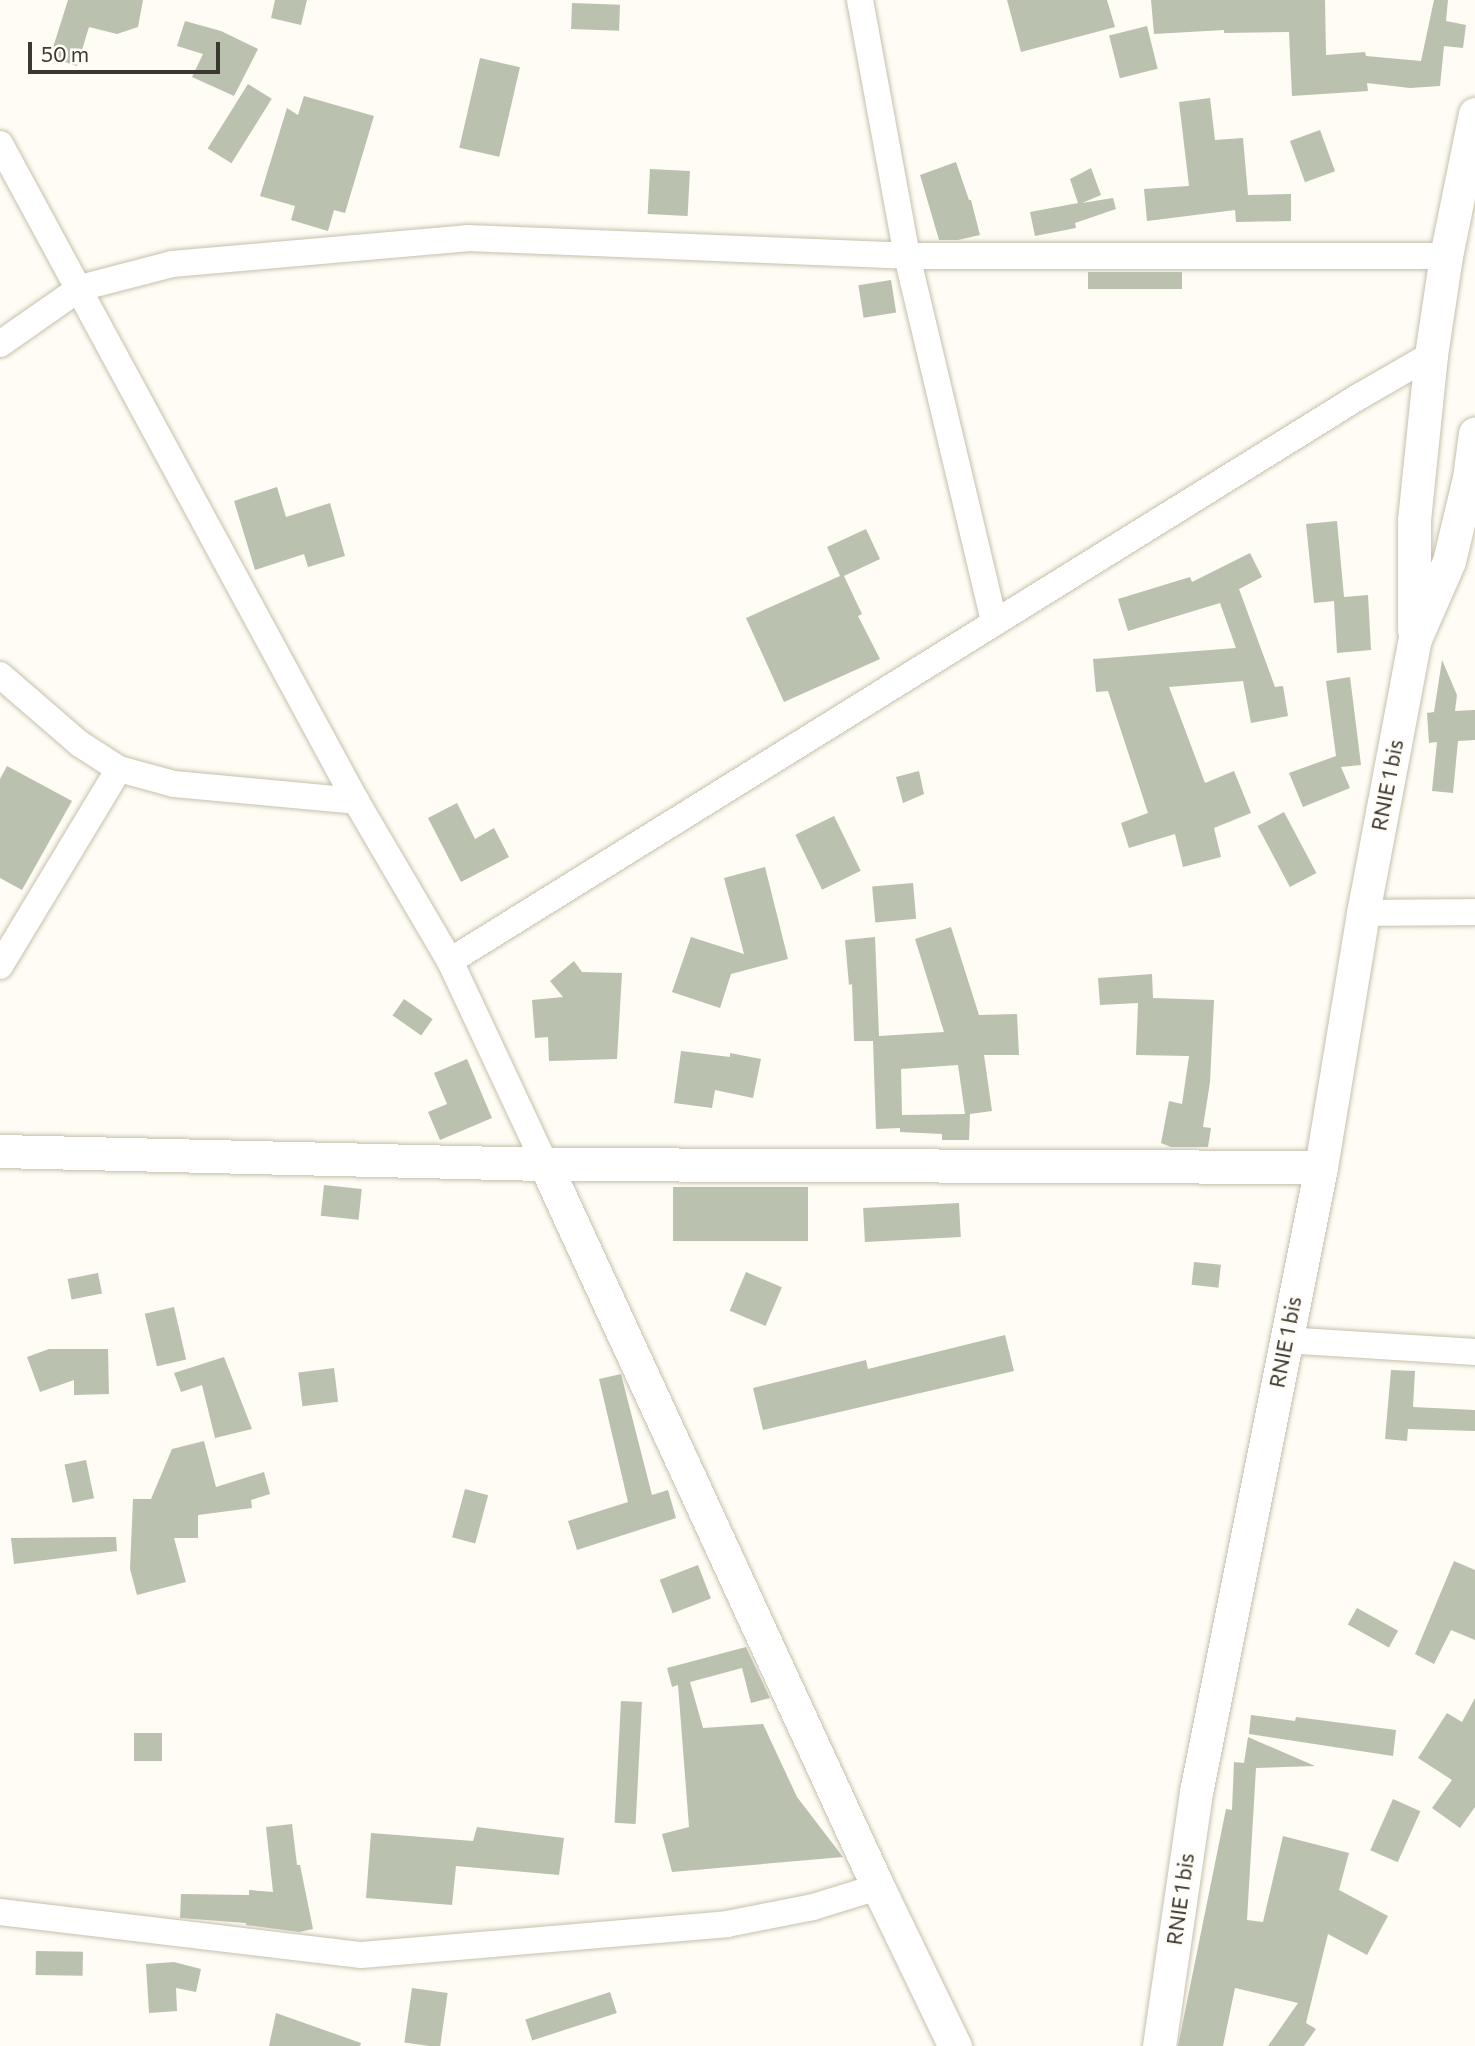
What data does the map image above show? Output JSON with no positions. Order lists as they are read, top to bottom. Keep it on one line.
{"streets":{"main road":["RNIE 1 bis"]},"scale_bar":"50 m"}
